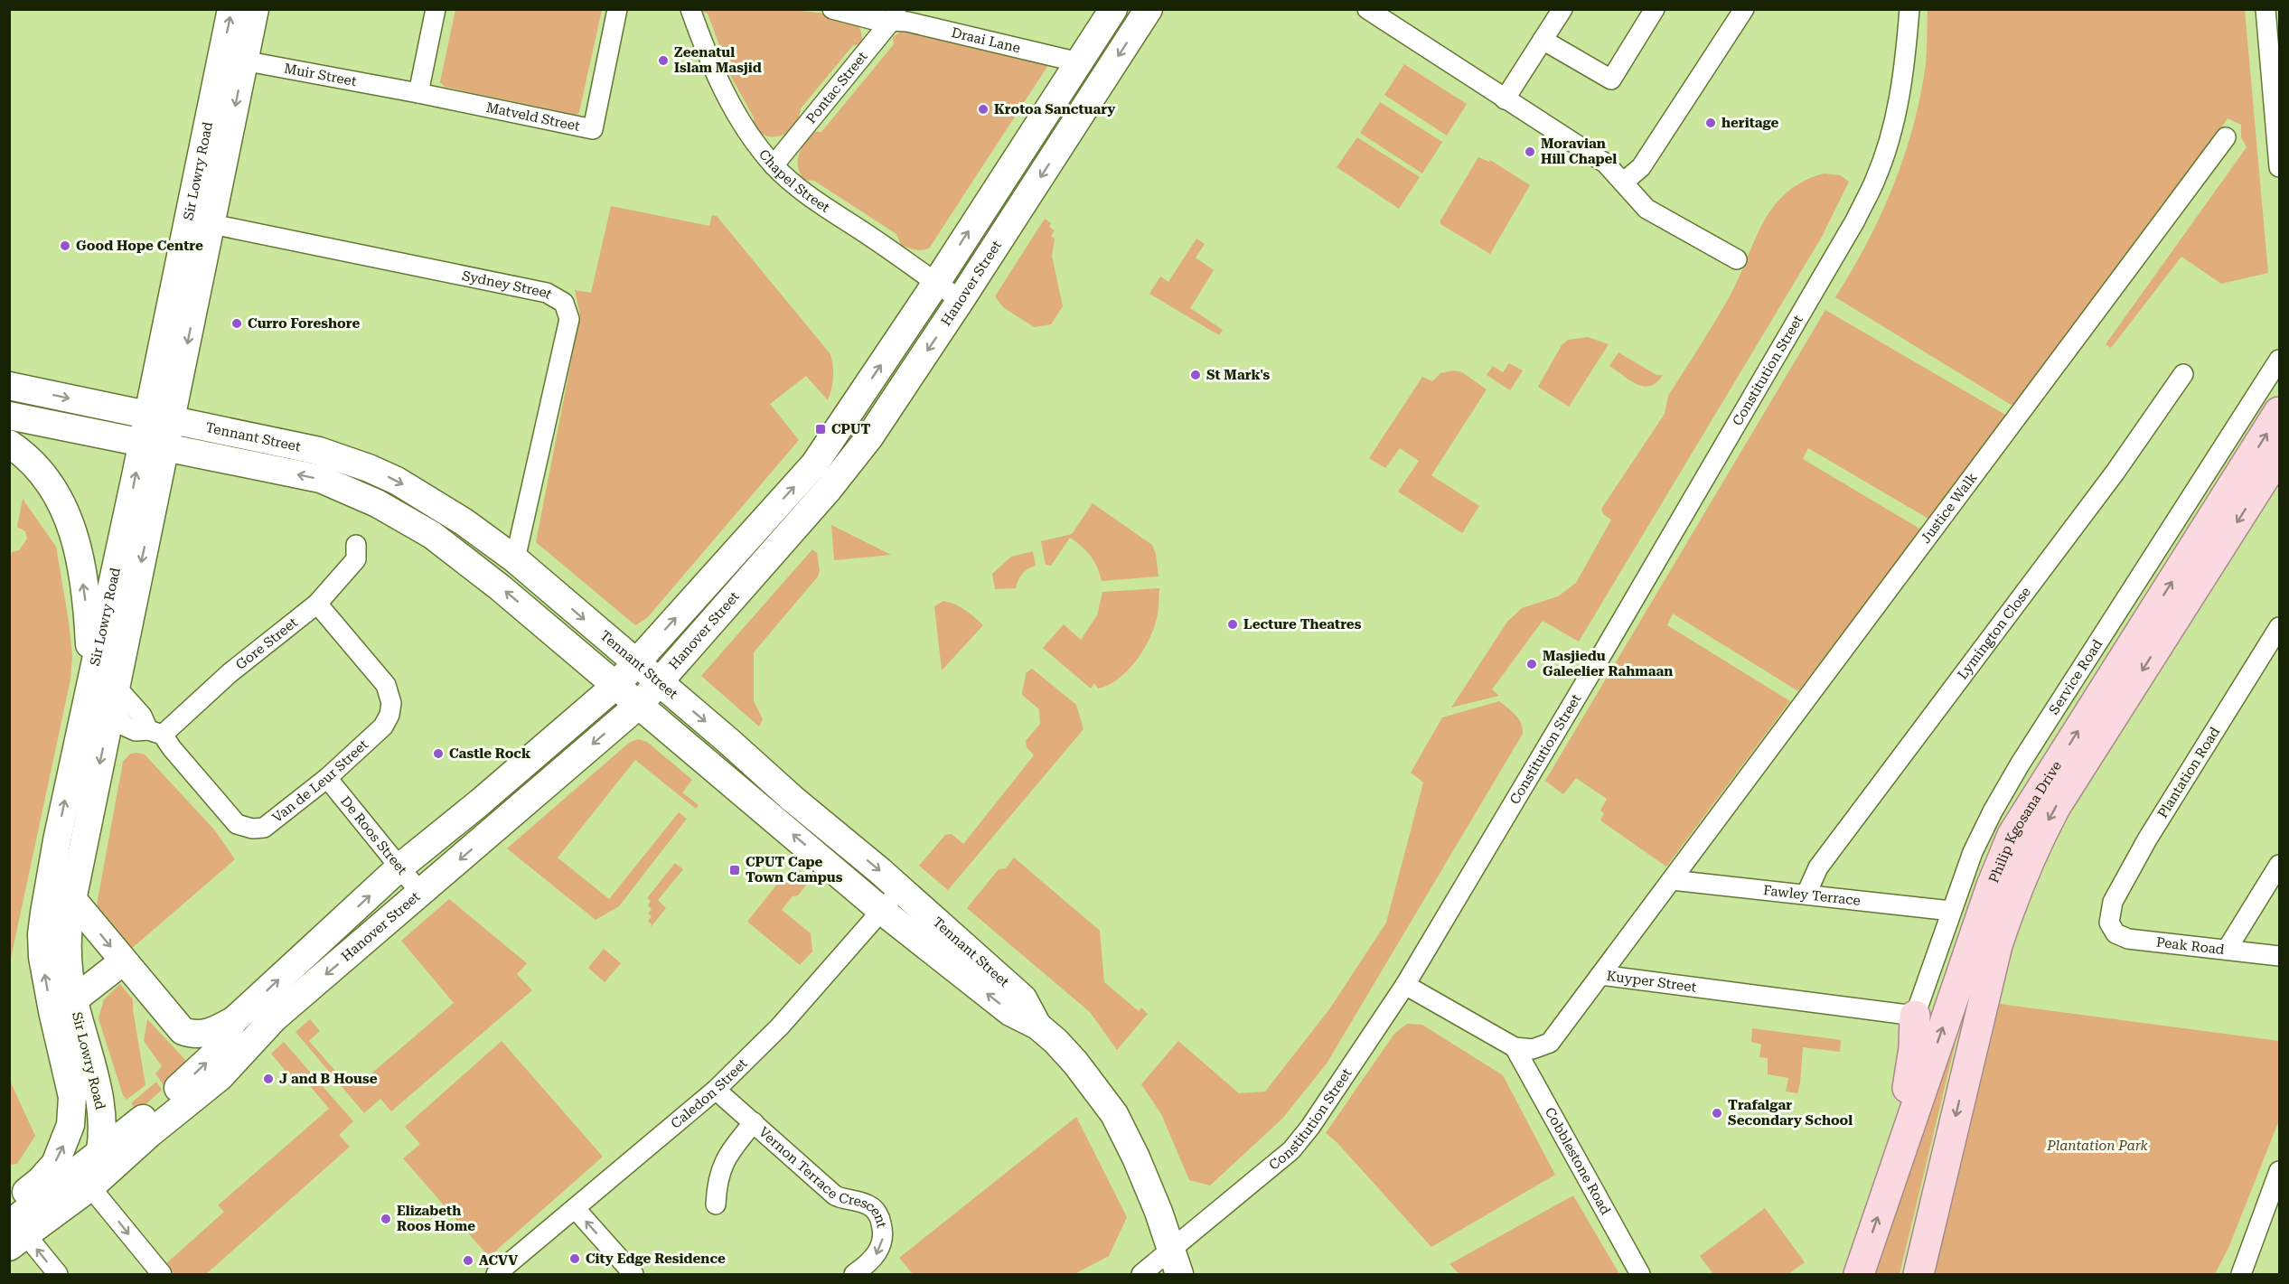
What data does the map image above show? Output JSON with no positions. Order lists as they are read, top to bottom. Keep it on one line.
{"streets":{"main road":["Sir Lowry Road","Hanover Street","Tennant Street","Philip Kgosana Drive"],"street":["Draai Lane","Muir Street","Pontac Street","Matveld Street","Chapel Street","Sydney Street","Constitution Street","Justice Walk","Lymington Close","Gore Street","Service Road","Plantation Road","Van de Leur Street","De Roos Street","Fawley Terrace","Peak Road","Kuyper Street","Caledon Street","Cobblestone Road","Vernon Terrace Crescent"]},"crossings":[["Draai Lane","Pontac Street"],["Muir Street","Matveld Street"],["Muir Street","Sir Lowry Road"],["Pontac Street","Chapel Street"],["Sir Lowry Road","Sydney Street"],["Sir Lowry Road","Tennant Street"],["Sir Lowry Road","Van de Leur Street"],["Chapel Street","Hanover Street"],["Hanover Street","Tennant Street"],["Hanover Street","De Roos Street"],["Sydney Street","Tennant Street"],["Constitution Street","Tennant Street"],["Tennant Street","Caledon Street"],["Justice Walk","Fawley Terrace"],["Justice Walk","Kuyper Street"],["Lymington Close","Fawley Terrace"],["Gore Street","Van de Leur Street"],["Service Road","Fawley Terrace"],["Service Road","Kuyper Street"],["Plantation Road","Peak Road"],["Van de Leur Street","De Roos Street"],["Kuyper Street","Cobblestone Road"],["Caledon Street","Vernon Terrace Crescent"]],"parks":["Plantation Park"],"places":{"other":["Zeenatul Islam Masjid","Krotoa Sanctuary","heritage","Moravian Hill Chapel","Good Hope Centre","Curro Foreshore","St Mark's","Lecture Theatres","Masjiedu Galeelier Rahmaan","Castle Rock","J and B House","Trafalgar Secondary School","Elizabeth Roos Home","City Edge Residence","ACVV"],"transit":["CPUT","CPUT Cape Town Campus"]}}
